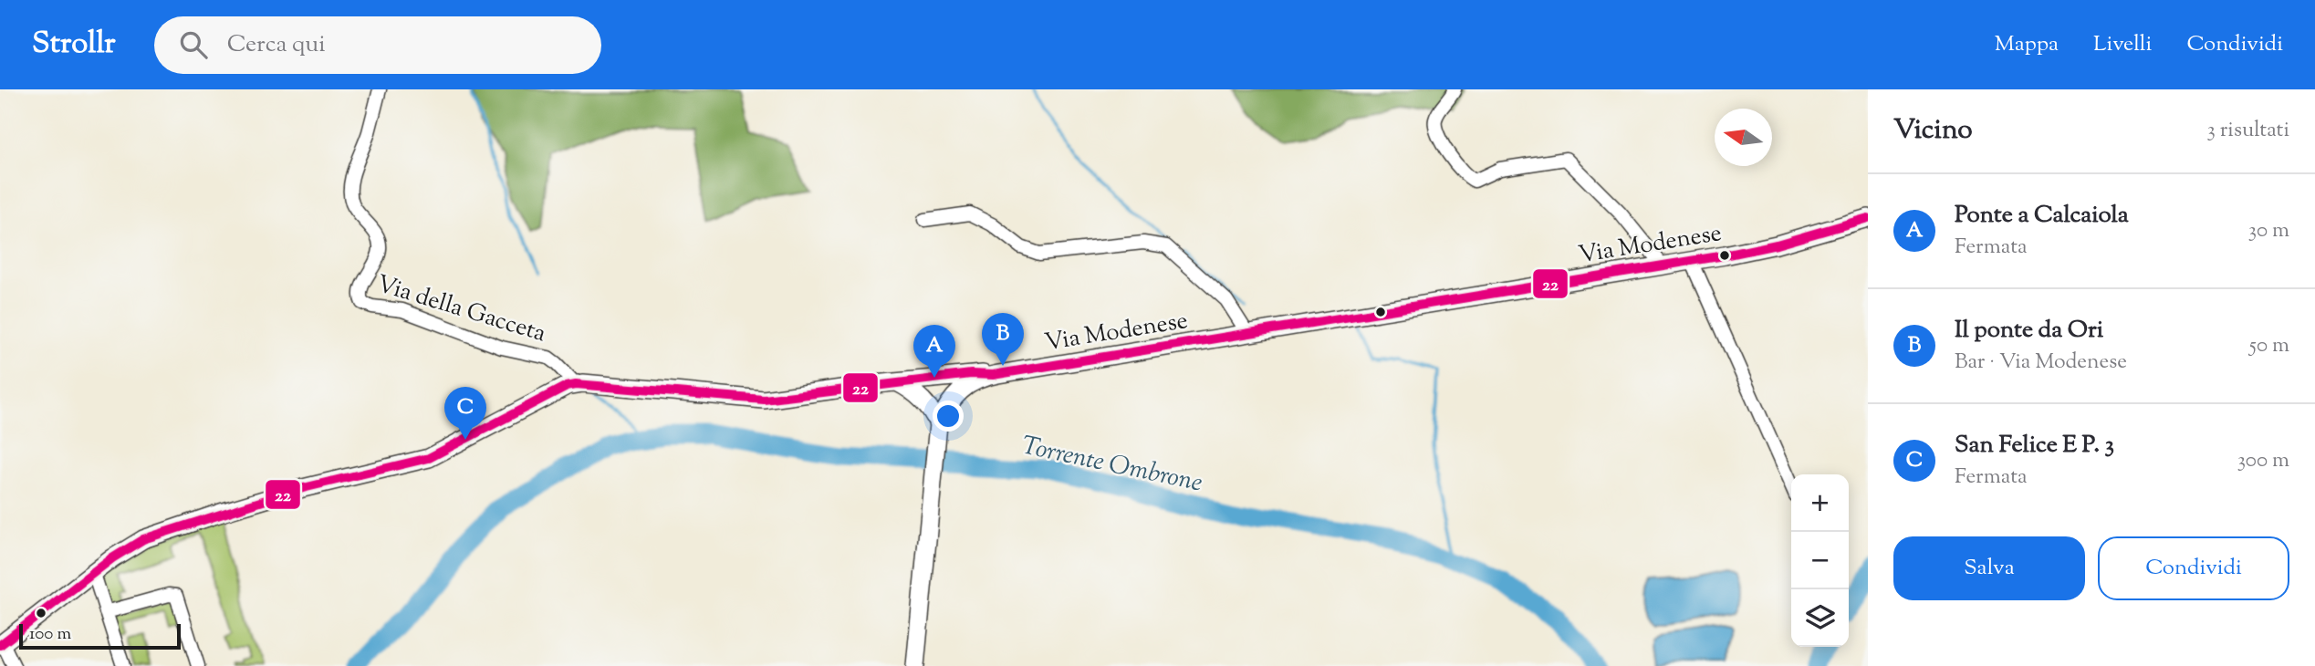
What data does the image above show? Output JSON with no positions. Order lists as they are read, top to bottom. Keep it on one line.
{"streets":{"street":["Via Modenese","Via della Gacceta"]},"water":["Torrente Ombrone"],"lines":["transit line 22"],"scale_bar":"100 m","north":"left","page":{"header":"Strollr","search":"Cerca qui","nav":["Mappa","Livelli","Condividi"],"heading":["Vicino","3 risultati"],"list":[{"mark":"A","name":"Ponte a Calcaiola","note":"Fermata","value":"30 m"},{"mark":"B","name":"Il ponte da Ori","note":"Bar · Via Modenese","value":"50 m"},{"mark":"C","name":"San Felice E P. 3","note":"Fermata","value":"300 m"}],"pins":["B","A","C"],"map_buttons":["+","−"],"buttons":["Salva","Condividi"],"scale":"100 m"}}
